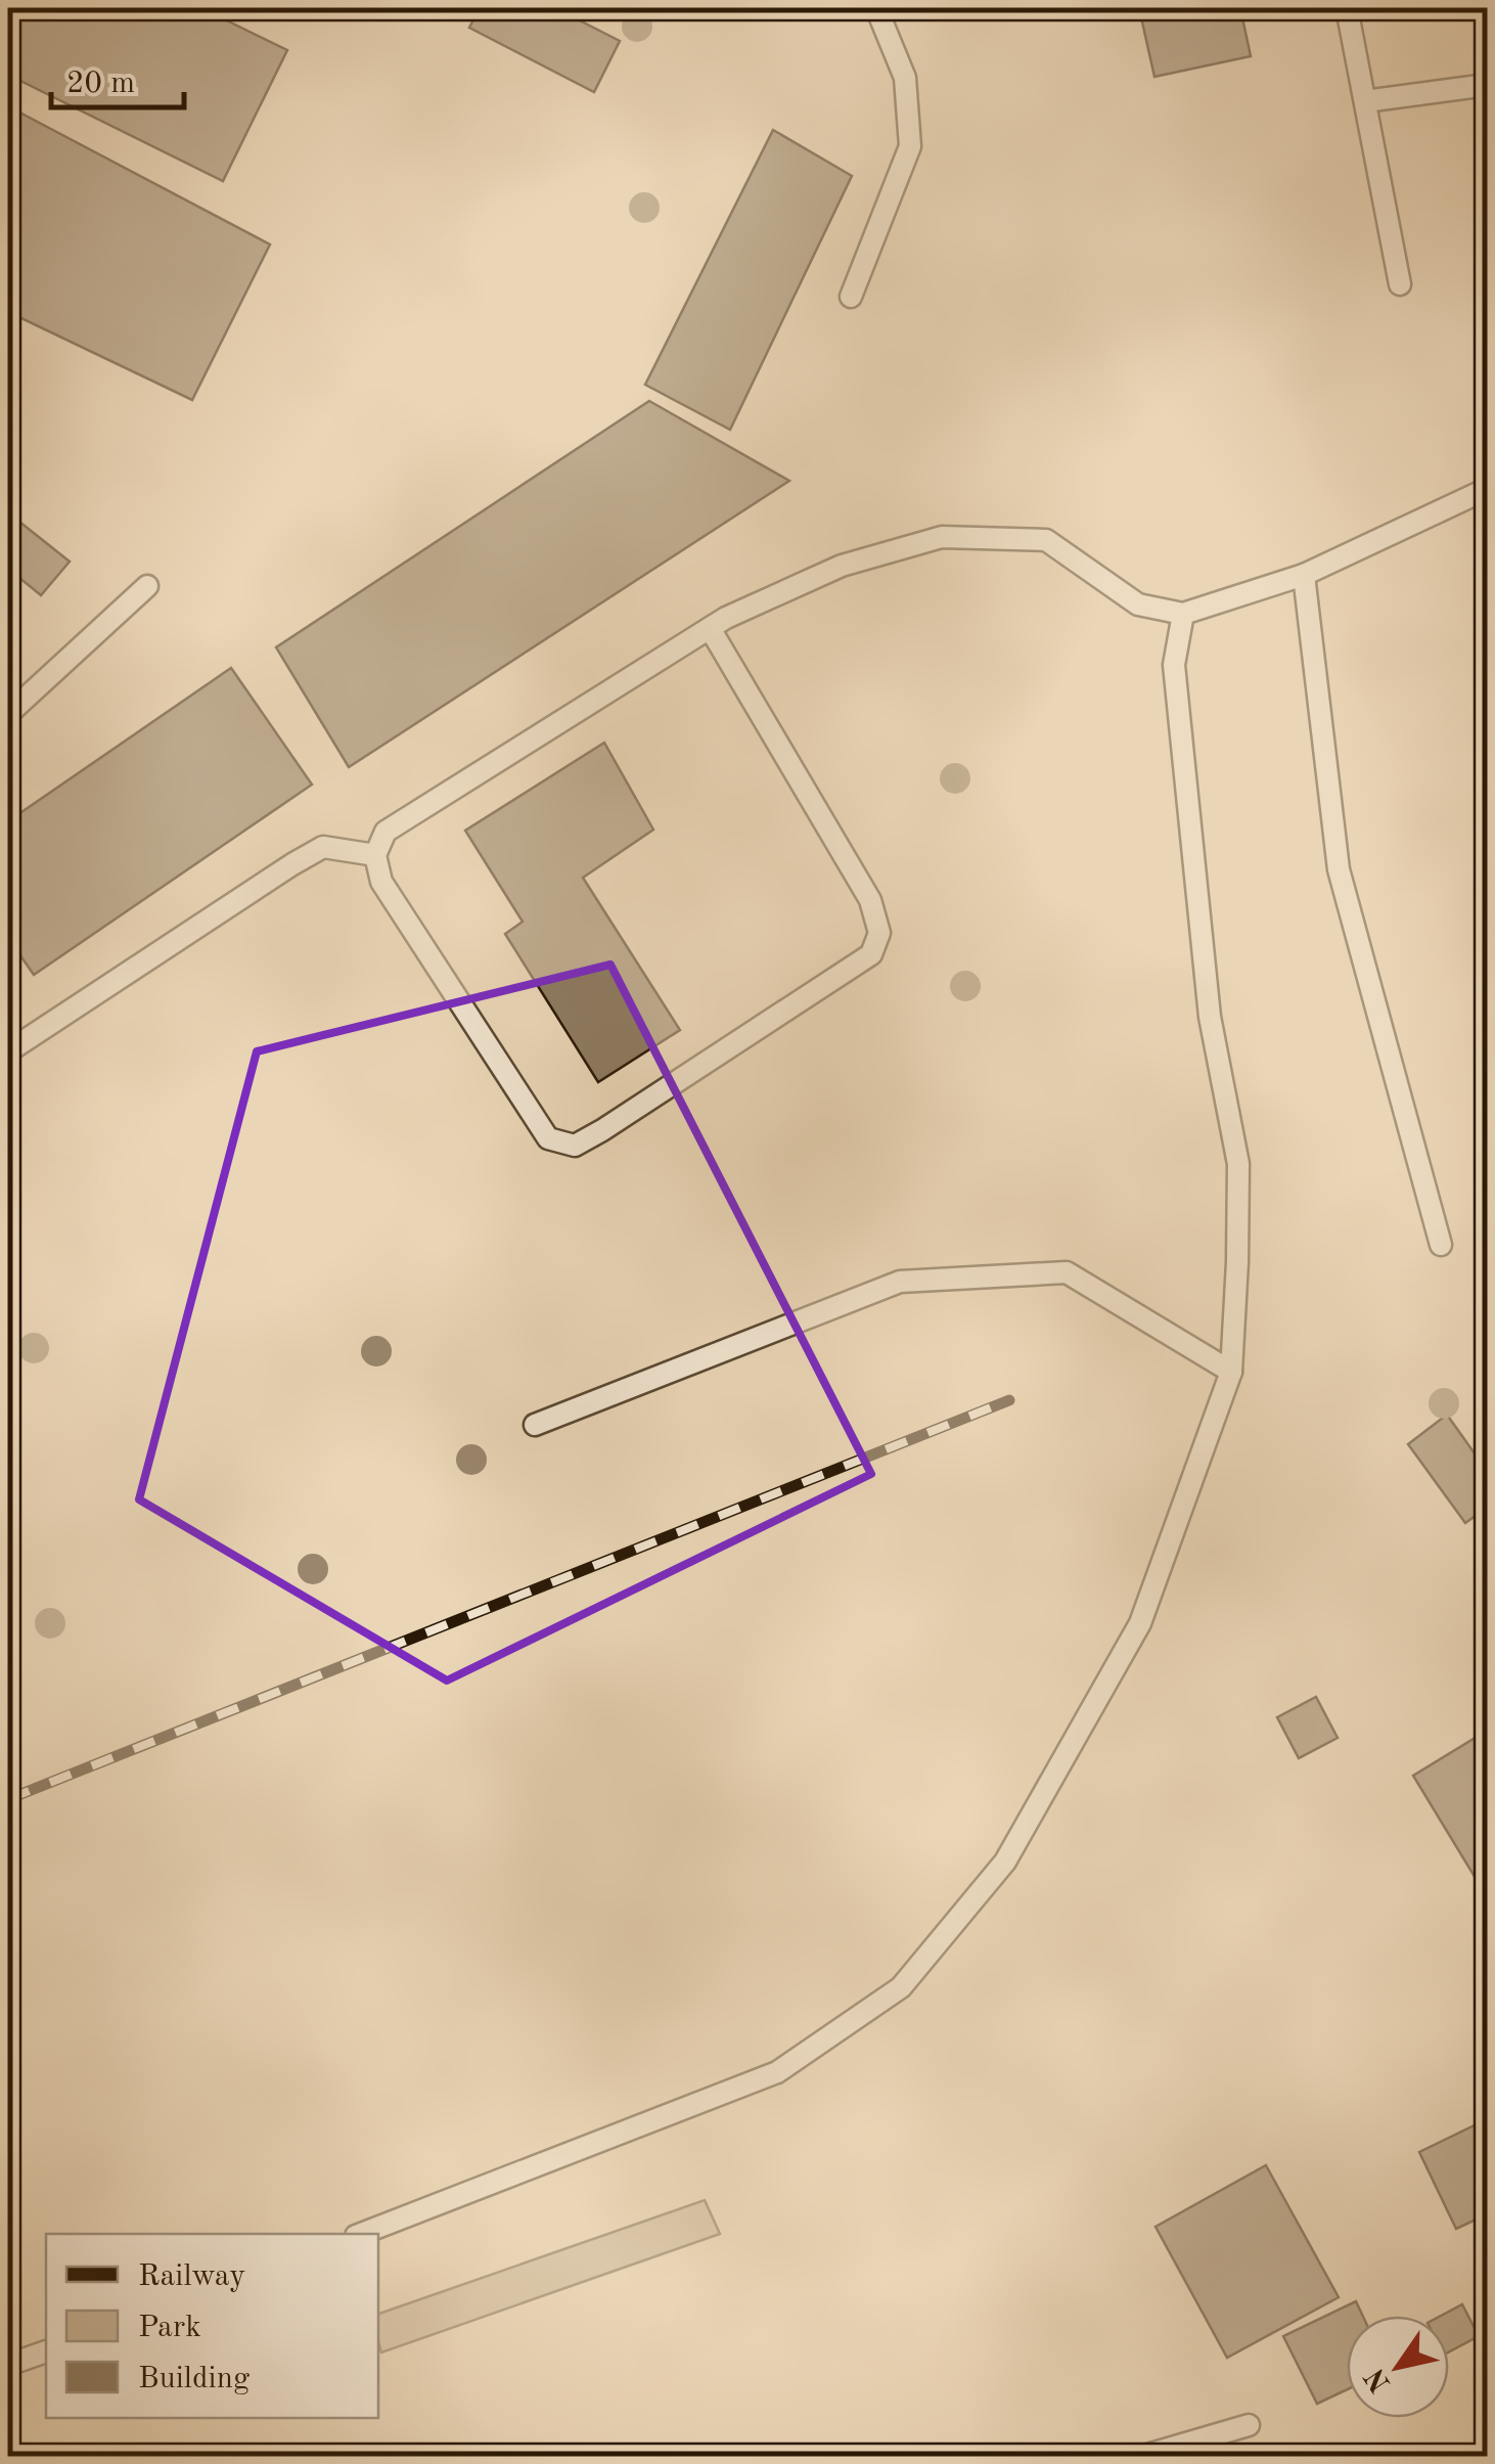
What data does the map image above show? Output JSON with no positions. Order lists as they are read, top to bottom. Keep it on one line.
{"legend":["Railway","Park","Building"],"scale_bar":"20 m","north":"bottom left"}
